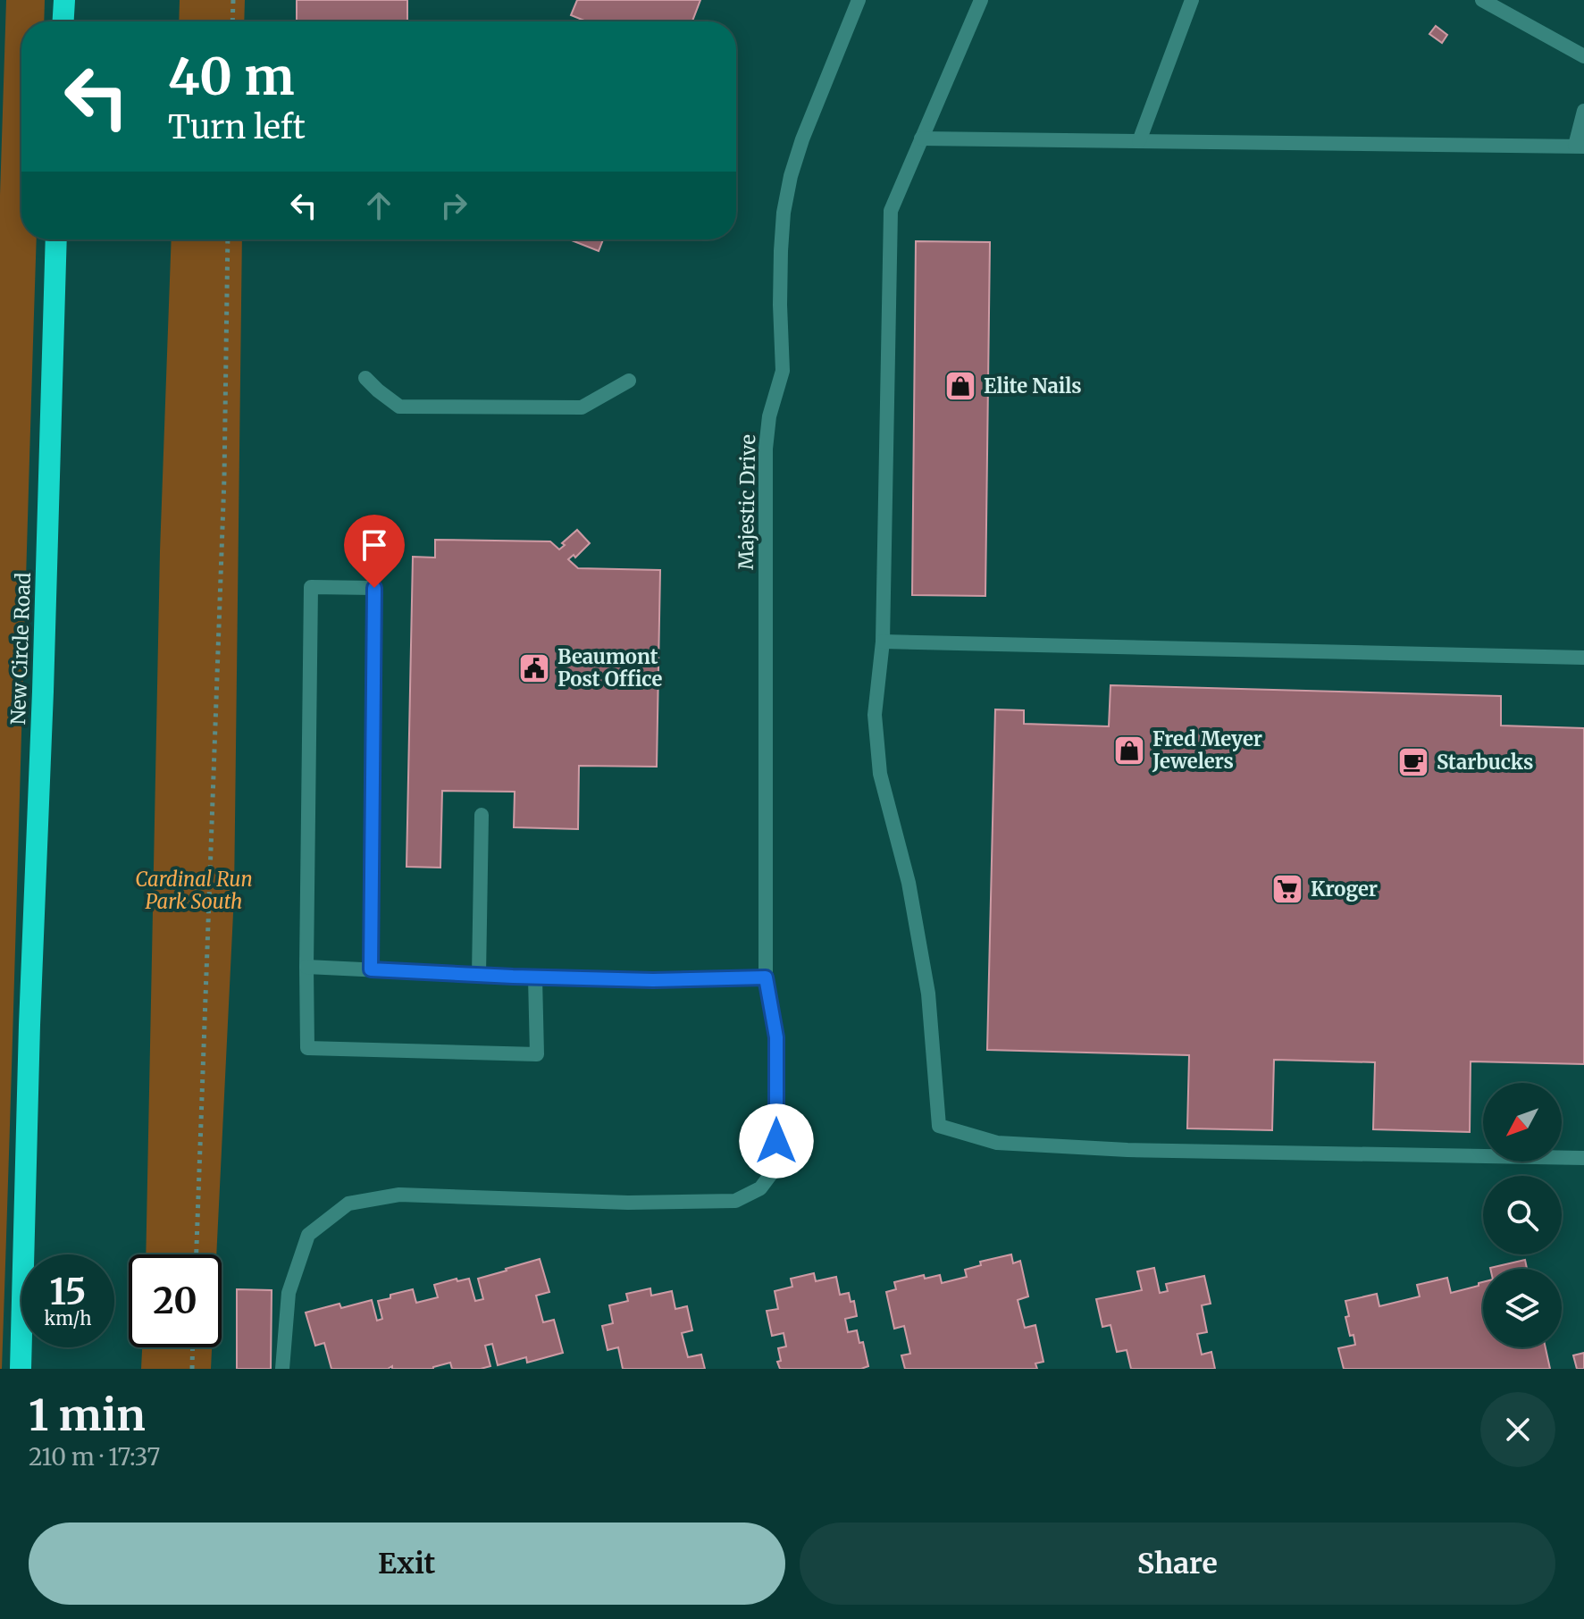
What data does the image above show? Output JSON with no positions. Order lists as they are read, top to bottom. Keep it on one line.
{"streets":{"highway":["New Circle Road"],"street":["Majestic Drive"]},"parks":["Cardinal Run Park South"],"places":{"shop":["Elite Nails","Fred Meyer Jewelers"],"public building":["Beaumont Post Office"],"cafe":["Starbucks"],"supermarket":["Kroger"]},"north":"bottom left","page":{"turn":["40 m","Turn left"],"speed":"15 km/h","limit":"20","heading":["1 min","210 m · 17:37"],"buttons":["Exit","Share"]}}
